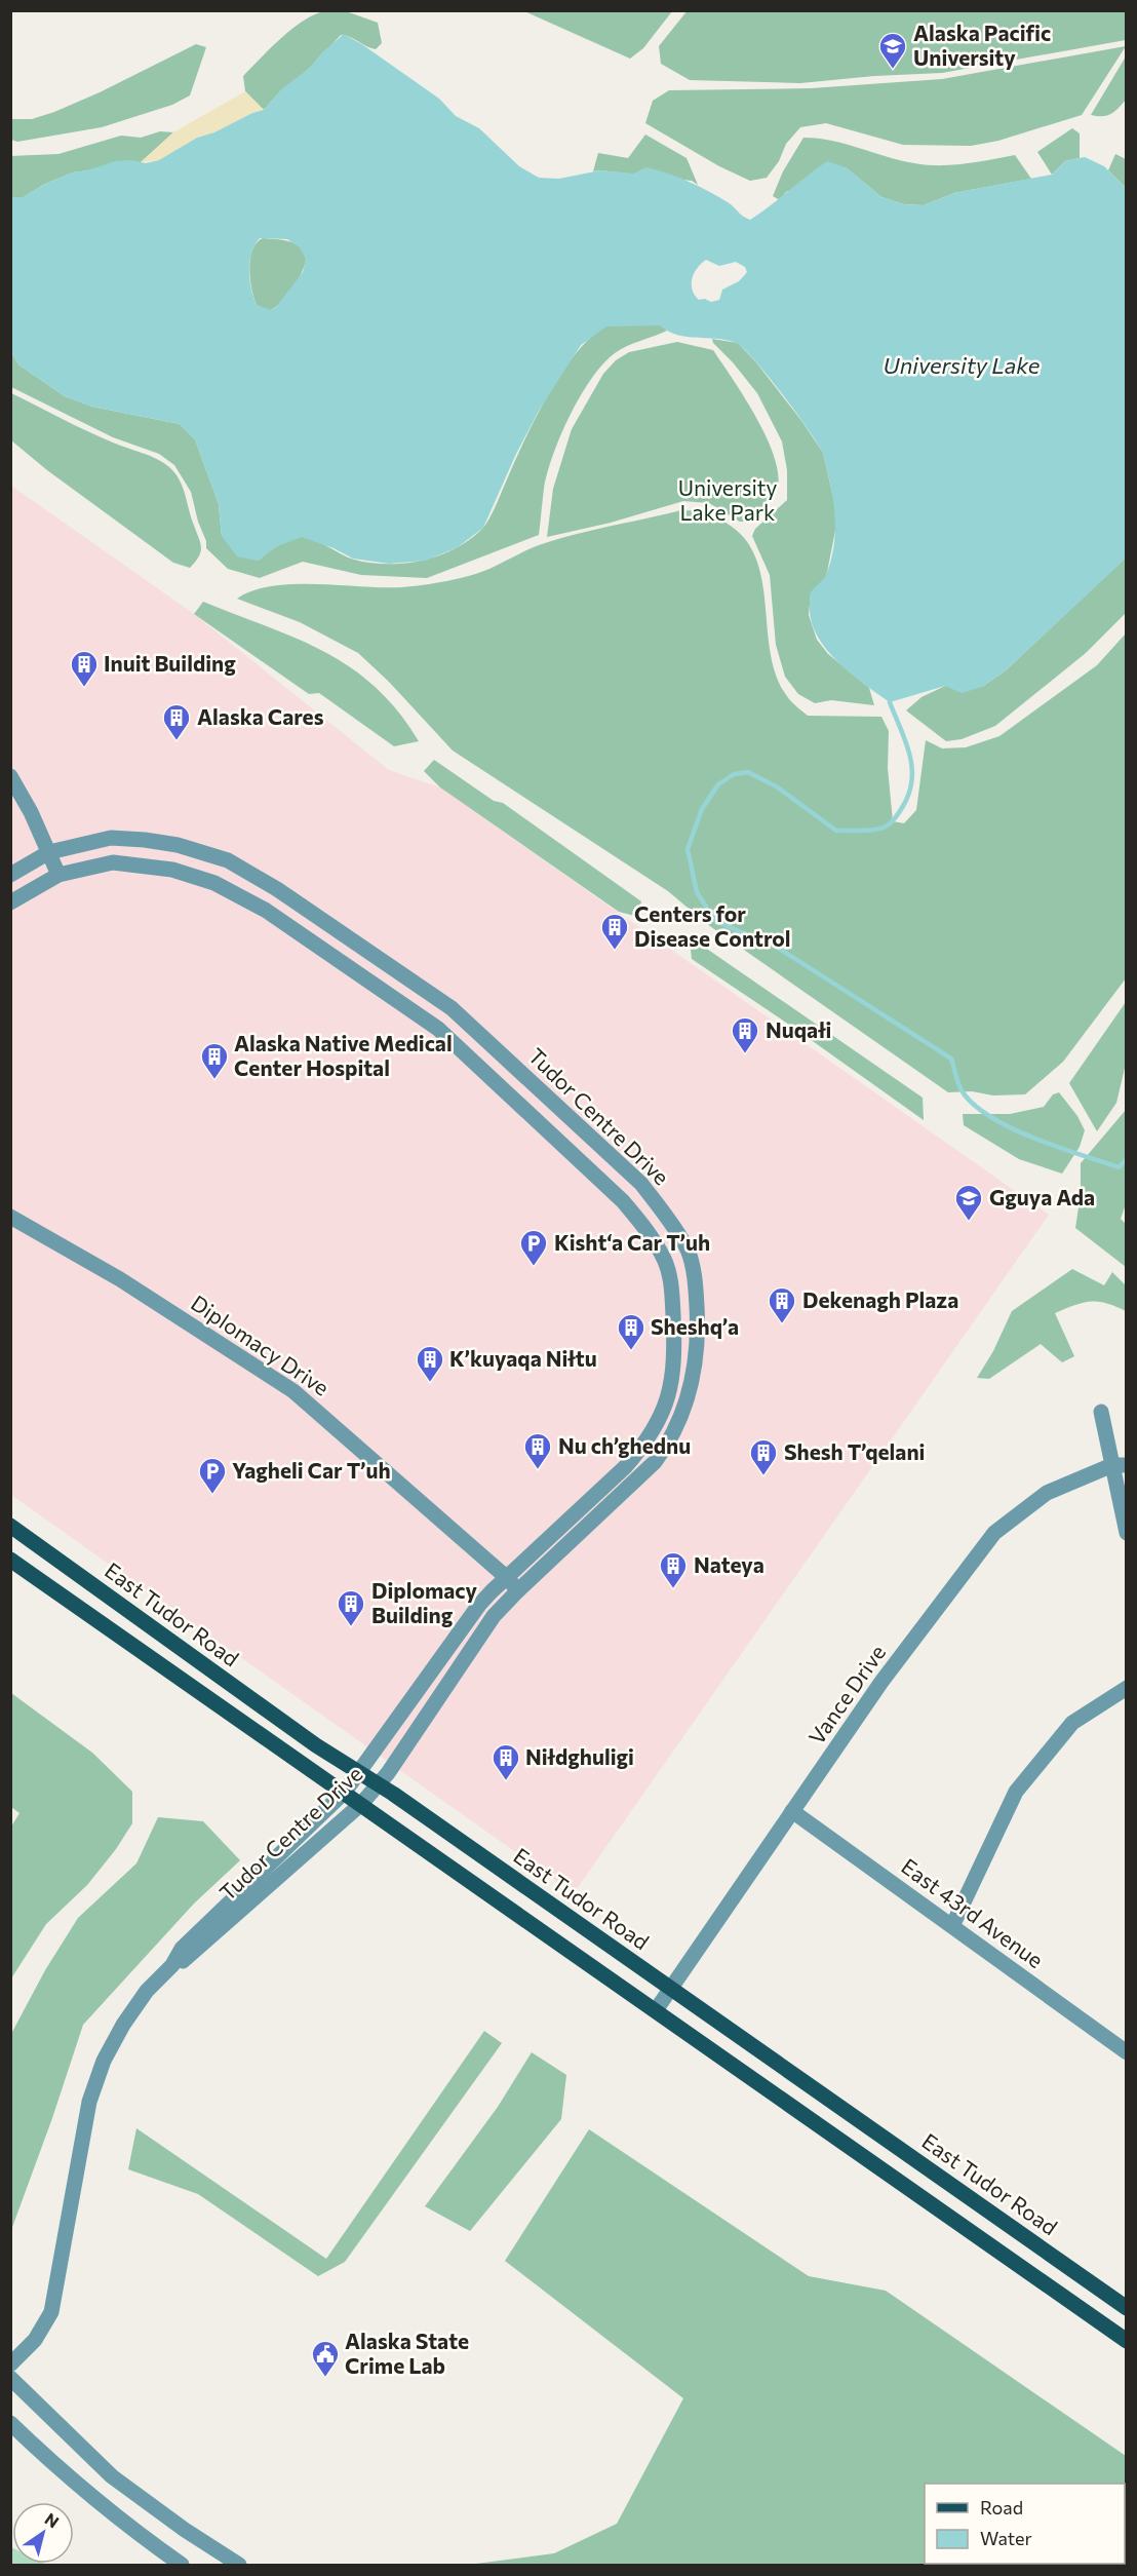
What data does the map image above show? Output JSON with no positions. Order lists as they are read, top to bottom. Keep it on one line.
{"streets":{"main road":["East Tudor Road"],"street":["Tudor Centre Drive","Diplomacy Drive","Vance Drive","East 43rd Avenue"]},"crossings":[["Tudor Centre Drive","Diplomacy Drive"],["Tudor Centre Drive","East Tudor Road"],["East Tudor Road","Vance Drive"],["Vance Drive","East 43rd Avenue"]],"water":["University Lake"],"parks":["University Lake Park"],"places":{"school or university":["Alaska Pacific University","Gguya Ada"],"building":["Inuit Building","Alaska Cares","Centers for Disease Control","Nuqałi","Alaska Native Medical Center Hospital","Dekenagh Plaza","Sheshq’a","K’kuyaqa Niłtu","Nu ch’ghednu","Shesh T’qelani","Nateya","Diplomacy Building","Niłdghuligi"],"parking":["Kisht‘a Car T’uh","Yagheli Car T’uh"],"public building":["Alaska State Crime Lab"]},"legend":["Road","Water"],"north":"top right"}
